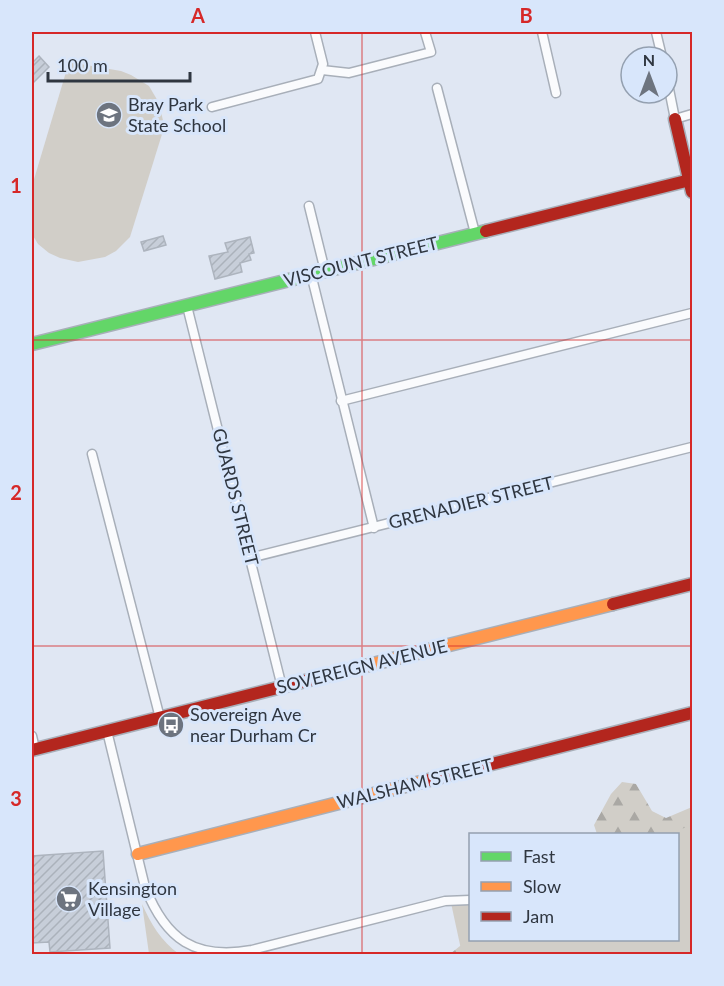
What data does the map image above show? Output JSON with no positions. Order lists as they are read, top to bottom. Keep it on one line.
{"streets":{"street":["VISCOUNT STREET","GUARDS STREET","GRENADIER STREET","SOVEREIGN AVENUE","WALSHAM STREET"]},"crossings":[["VISCOUNT STREET","GUARDS STREET"],["GUARDS STREET","GRENADIER STREET"],["GUARDS STREET","SOVEREIGN AVENUE"]],"places":{"school or university":["Bray Park State School"],"bus stop":["Sovereign Ave near Durham Cr"],"supermarket":["Kensington Village"]},"legend":["Fast","Slow","Jam"],"scale_bar":"100 m","north":"top","grid":{"columns":["A","B"],"rows":["1","2","3"]}}
